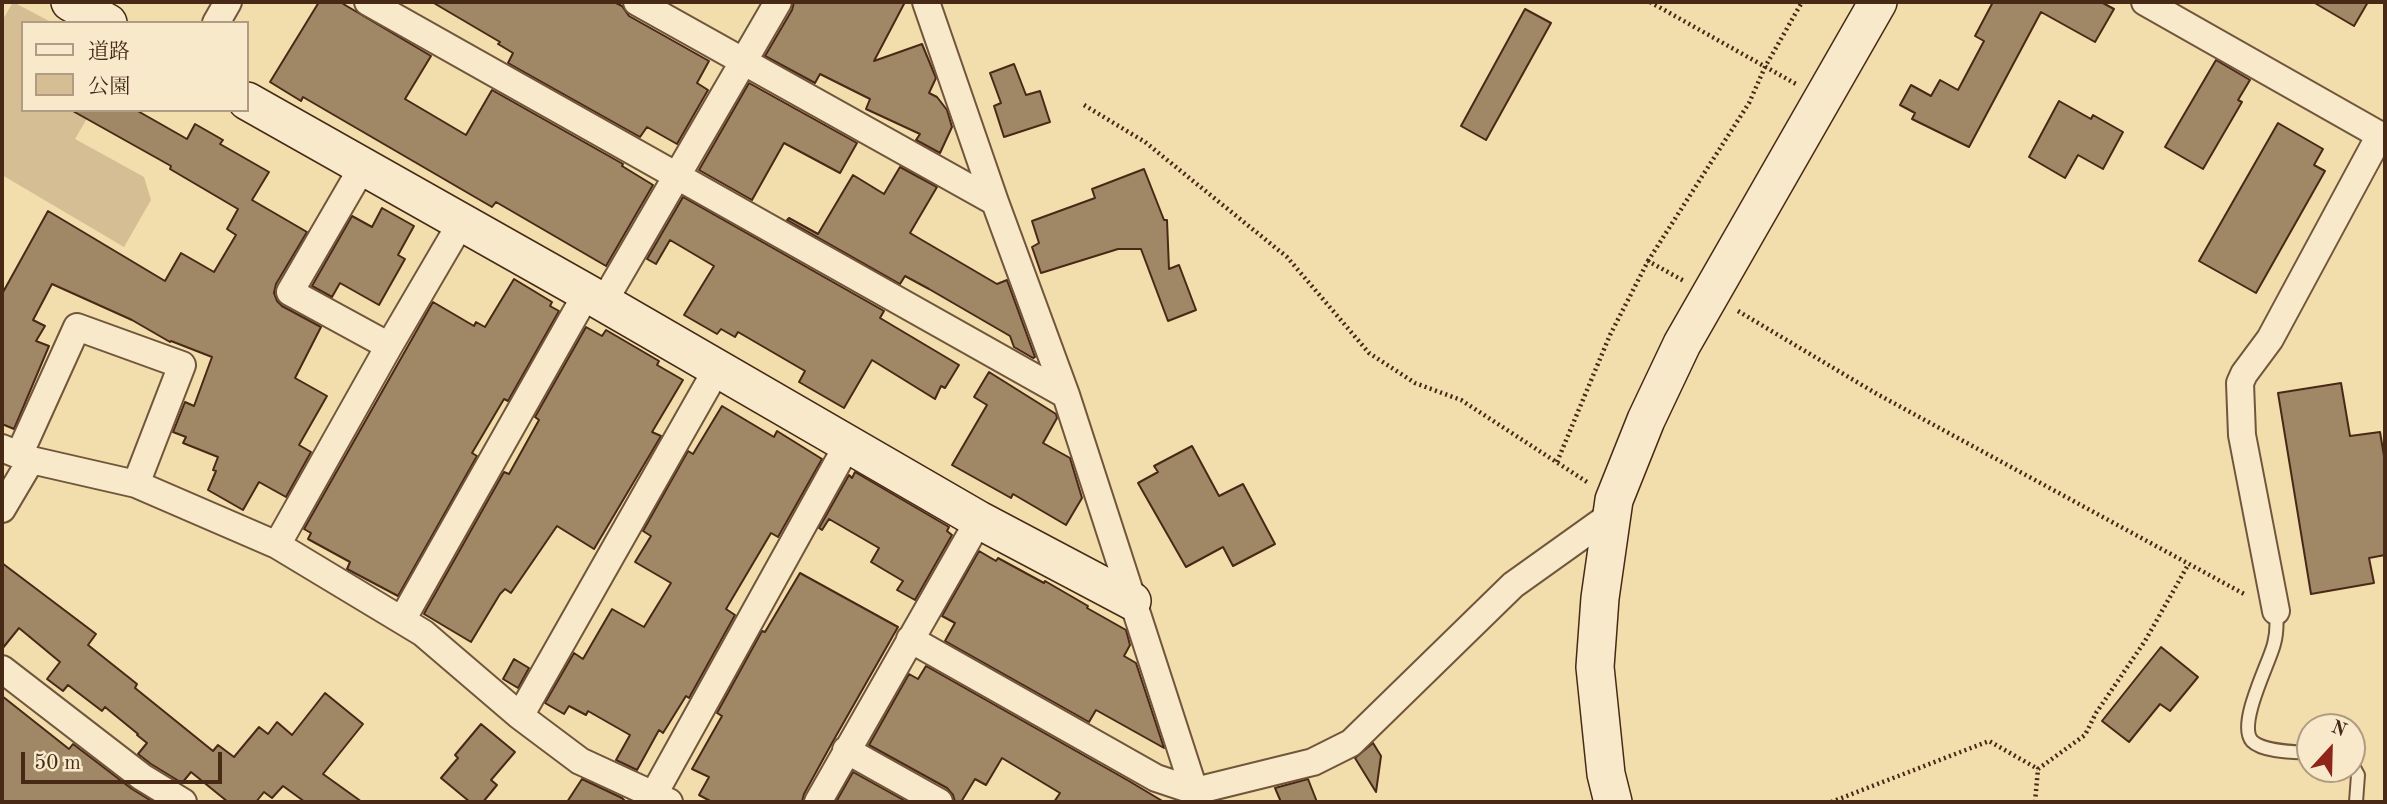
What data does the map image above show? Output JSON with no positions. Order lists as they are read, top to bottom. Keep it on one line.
{"legend":["道路","公園"],"scale_bar":"50 m","north":"top"}
